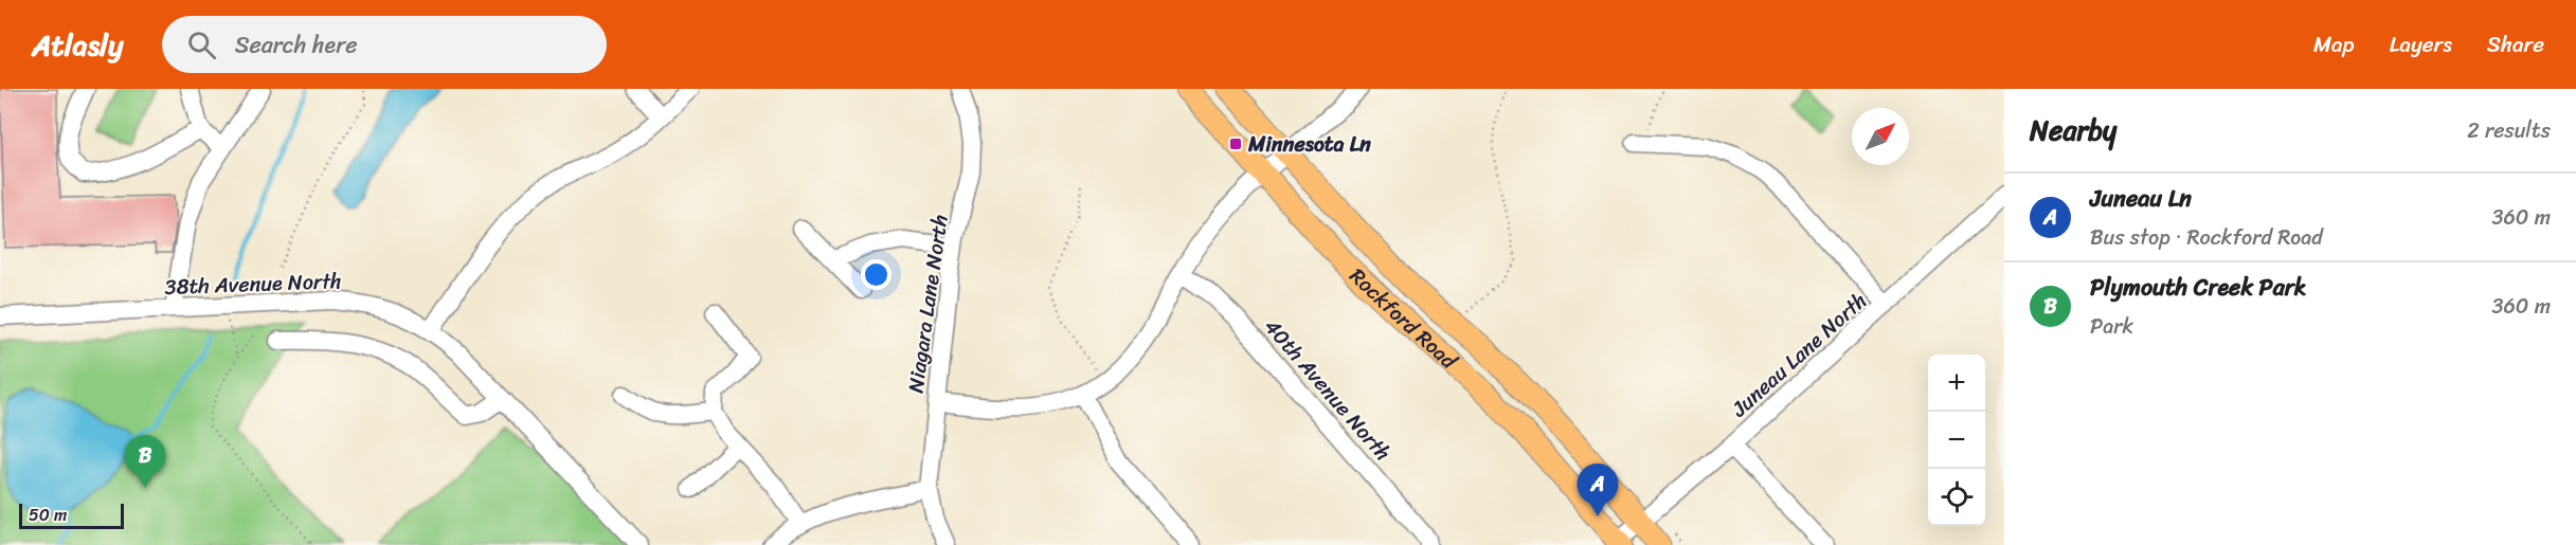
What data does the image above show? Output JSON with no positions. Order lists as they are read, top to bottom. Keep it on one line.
{"streets":{"main road":["Rockford Road"],"street":["38th Avenue North","Niagara Lane North","Juneau Lane North","40th Avenue North"]},"crossings":[["Rockford Road","Juneau Lane North"]],"places":{"transit":["Minnesota Ln"]},"scale_bar":"50 m","north":"top right","page":{"header":"Atlasly","search":"Search here","nav":["Map","Layers","Share"],"heading":["Nearby","2 results"],"list":[{"mark":"A","name":"Juneau Ln","note":"Bus stop · Rockford Road","value":"360 m"},{"mark":"B","name":"Plymouth Creek Park","note":"Park","value":"360 m"}],"map_buttons":["+","−"],"pins":["B","A"],"scale":"50 m"}}
